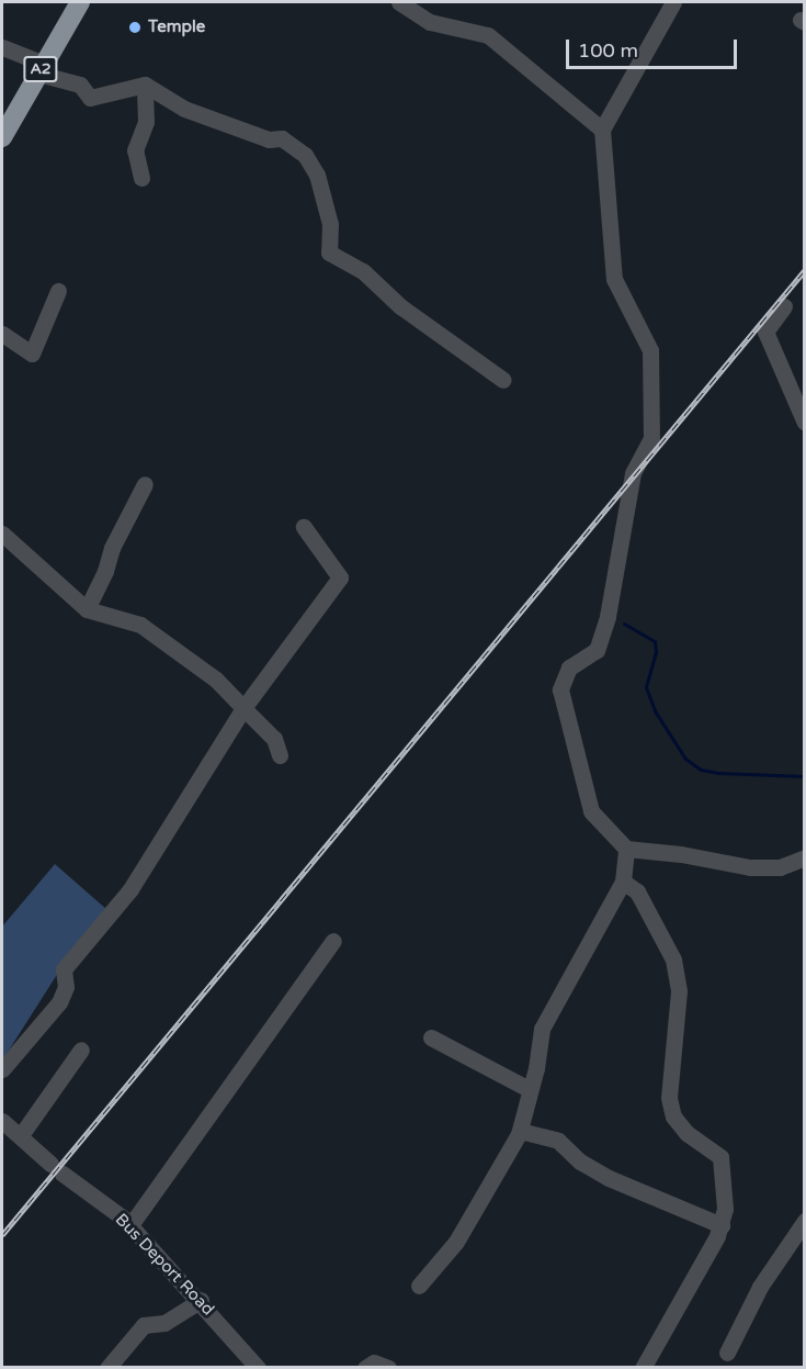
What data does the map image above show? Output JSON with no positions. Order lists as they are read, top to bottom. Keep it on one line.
{"streets":{"highway":["A2"],"street":["Bus Deport Road"]},"places":["Temple"],"scale_bar":"100 m"}
